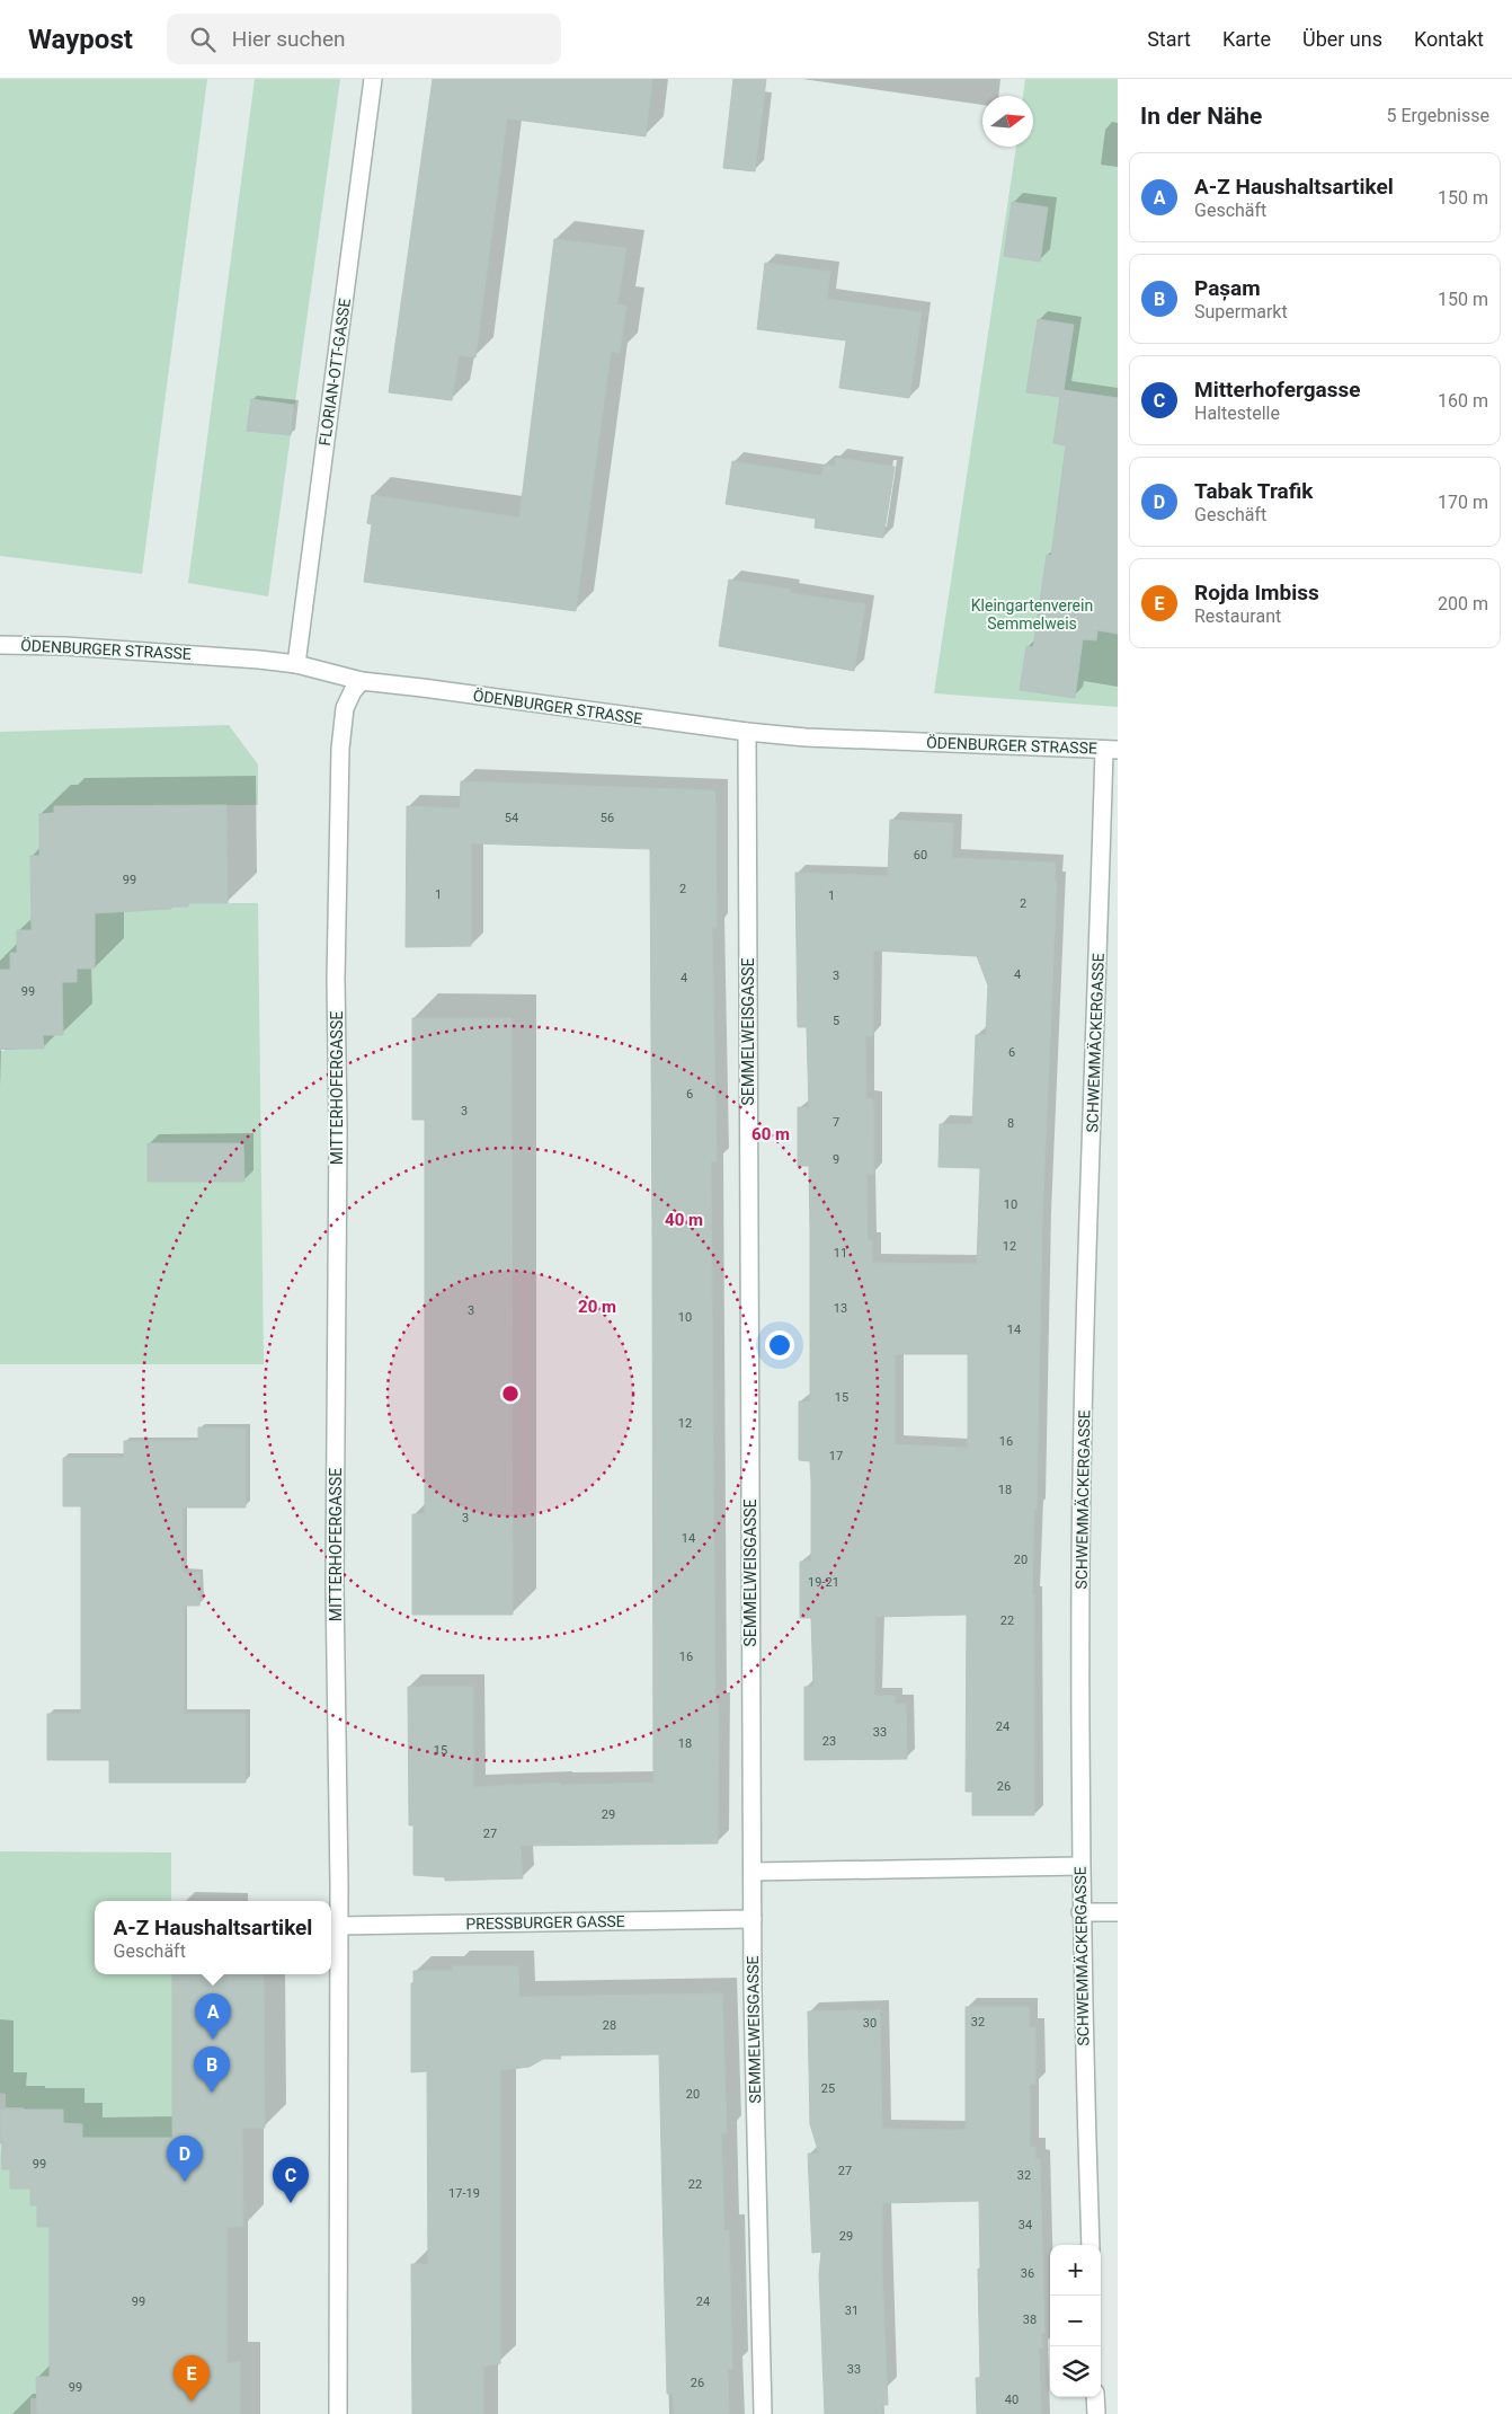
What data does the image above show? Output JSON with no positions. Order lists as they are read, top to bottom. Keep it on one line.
{"streets":{"street":["FLORIAN-OTT-GASSE","ÖDENBURGER STRASSE","SEMMELWEISGASSE","SCHWEMMÄCKERGASSE","MITTERHOFERGASSE","PRESSBURGER GASSE"]},"crossings":[["FLORIAN-OTT-GASSE","ÖDENBURGER STRASSE"],["ÖDENBURGER STRASSE","SEMMELWEISGASSE"],["ÖDENBURGER STRASSE","SCHWEMMÄCKERGASSE"],["ÖDENBURGER STRASSE","MITTERHOFERGASSE"],["SEMMELWEISGASSE","PRESSBURGER GASSE"],["MITTERHOFERGASSE","PRESSBURGER GASSE"]],"parks":["Kleingartenverein Semmelweis"],"house_numbers":["54","56","60","99","2","1","1","2","4","3","4","99","5","6","6","3","7","8","9","10","12","11","13","3","10","14","15","12","16","17","18","3","14","20","19-21","22","16","24","33","23","18","15","26","29","27","32","30","28","25","20","99","27","32","22","17-19","34","29","36","99","24","31","38","33","26","99","40"],"north":"right","page":{"header":"Waypost","search":"Hier suchen","nav":["Start","Karte","Über uns","Kontakt"],"heading":["In der Nähe","5 Ergebnisse"],"list":[{"mark":"A","name":"A-Z Haushaltsartikel","note":"Geschäft","value":"150 m"},{"mark":"B","name":"Pașam","note":"Supermarkt","value":"150 m"},{"mark":"C","name":"Mitterhofergasse","note":"Haltestelle","value":"160 m"},{"mark":"D","name":"Tabak Trafik","note":"Geschäft","value":"170 m"},{"mark":"E","name":"Rojda Imbiss","note":"Restaurant","value":"200 m"}],"popup":["A-Z Haushaltsartikel","Geschäft"],"pins":["A","B","D","C","E"],"map_buttons":["+","−"]},"rings":["60 m","40 m","20 m"]}
